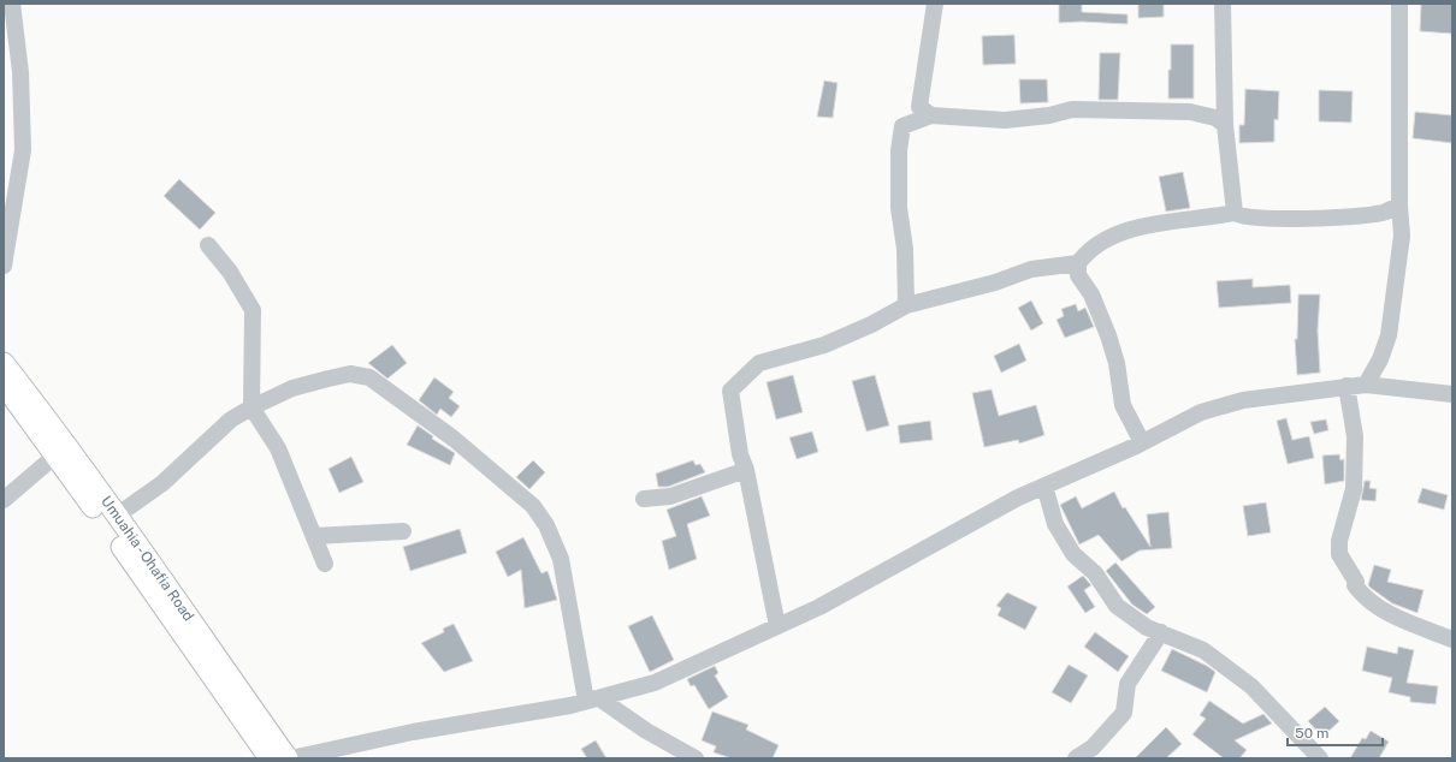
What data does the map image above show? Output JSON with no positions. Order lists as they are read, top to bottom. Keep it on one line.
{"streets":{"main road":["Umuahia - Ohafia Road"]},"scale_bar":"50 m"}
